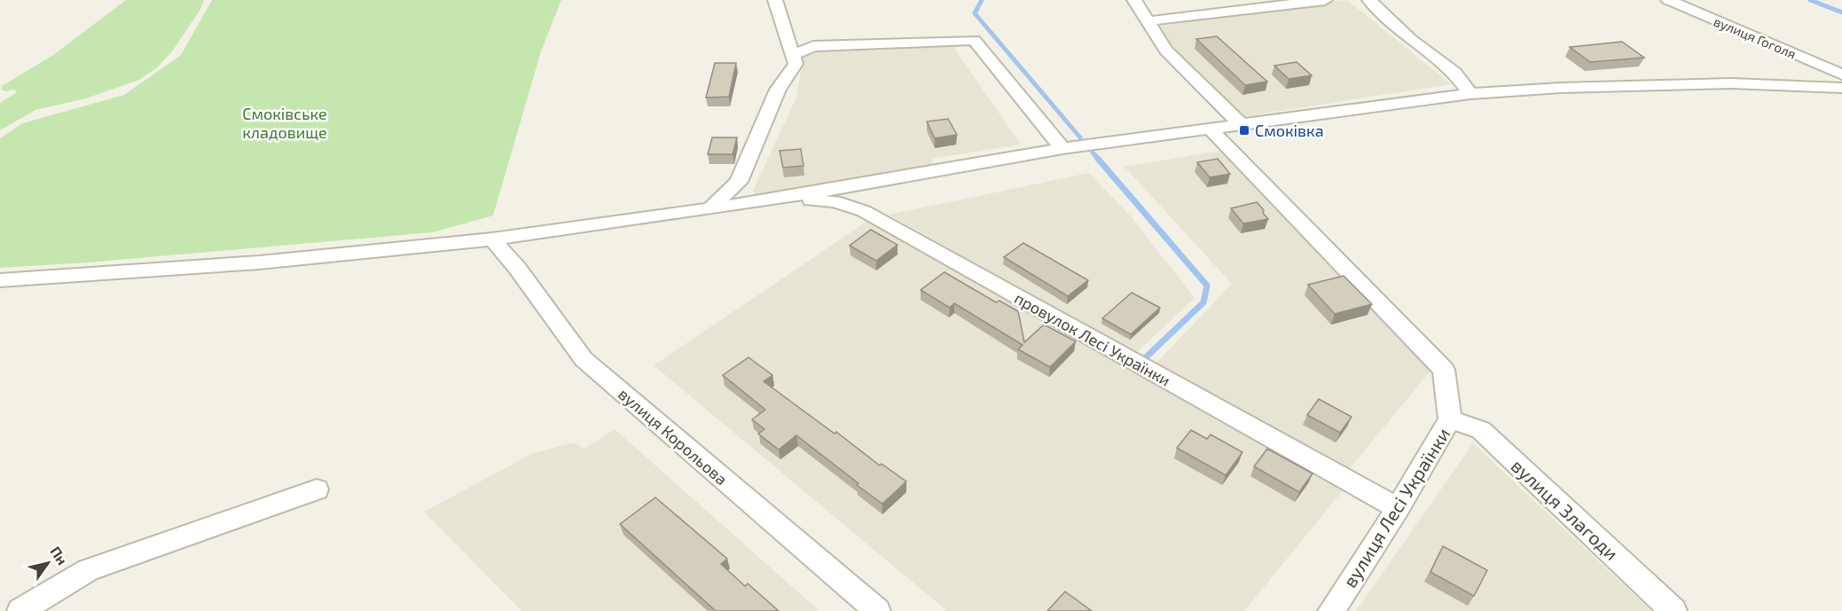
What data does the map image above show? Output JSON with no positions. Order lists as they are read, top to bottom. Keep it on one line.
{"streets":{"street":["вулиця Гоголя","провулок Лесі Українки","вулиця Корольова","вулиця Лесі Українки","вулиця Злагоди"]},"crossings":[["провулок Лесі Українки","вулиця Лесі Українки"],["вулиця Лесі Українки","вулиця Злагоди"]],"parks":["Смоківське кладовище"],"places":{"transit":["Смоківка"]},"north":"top right"}
